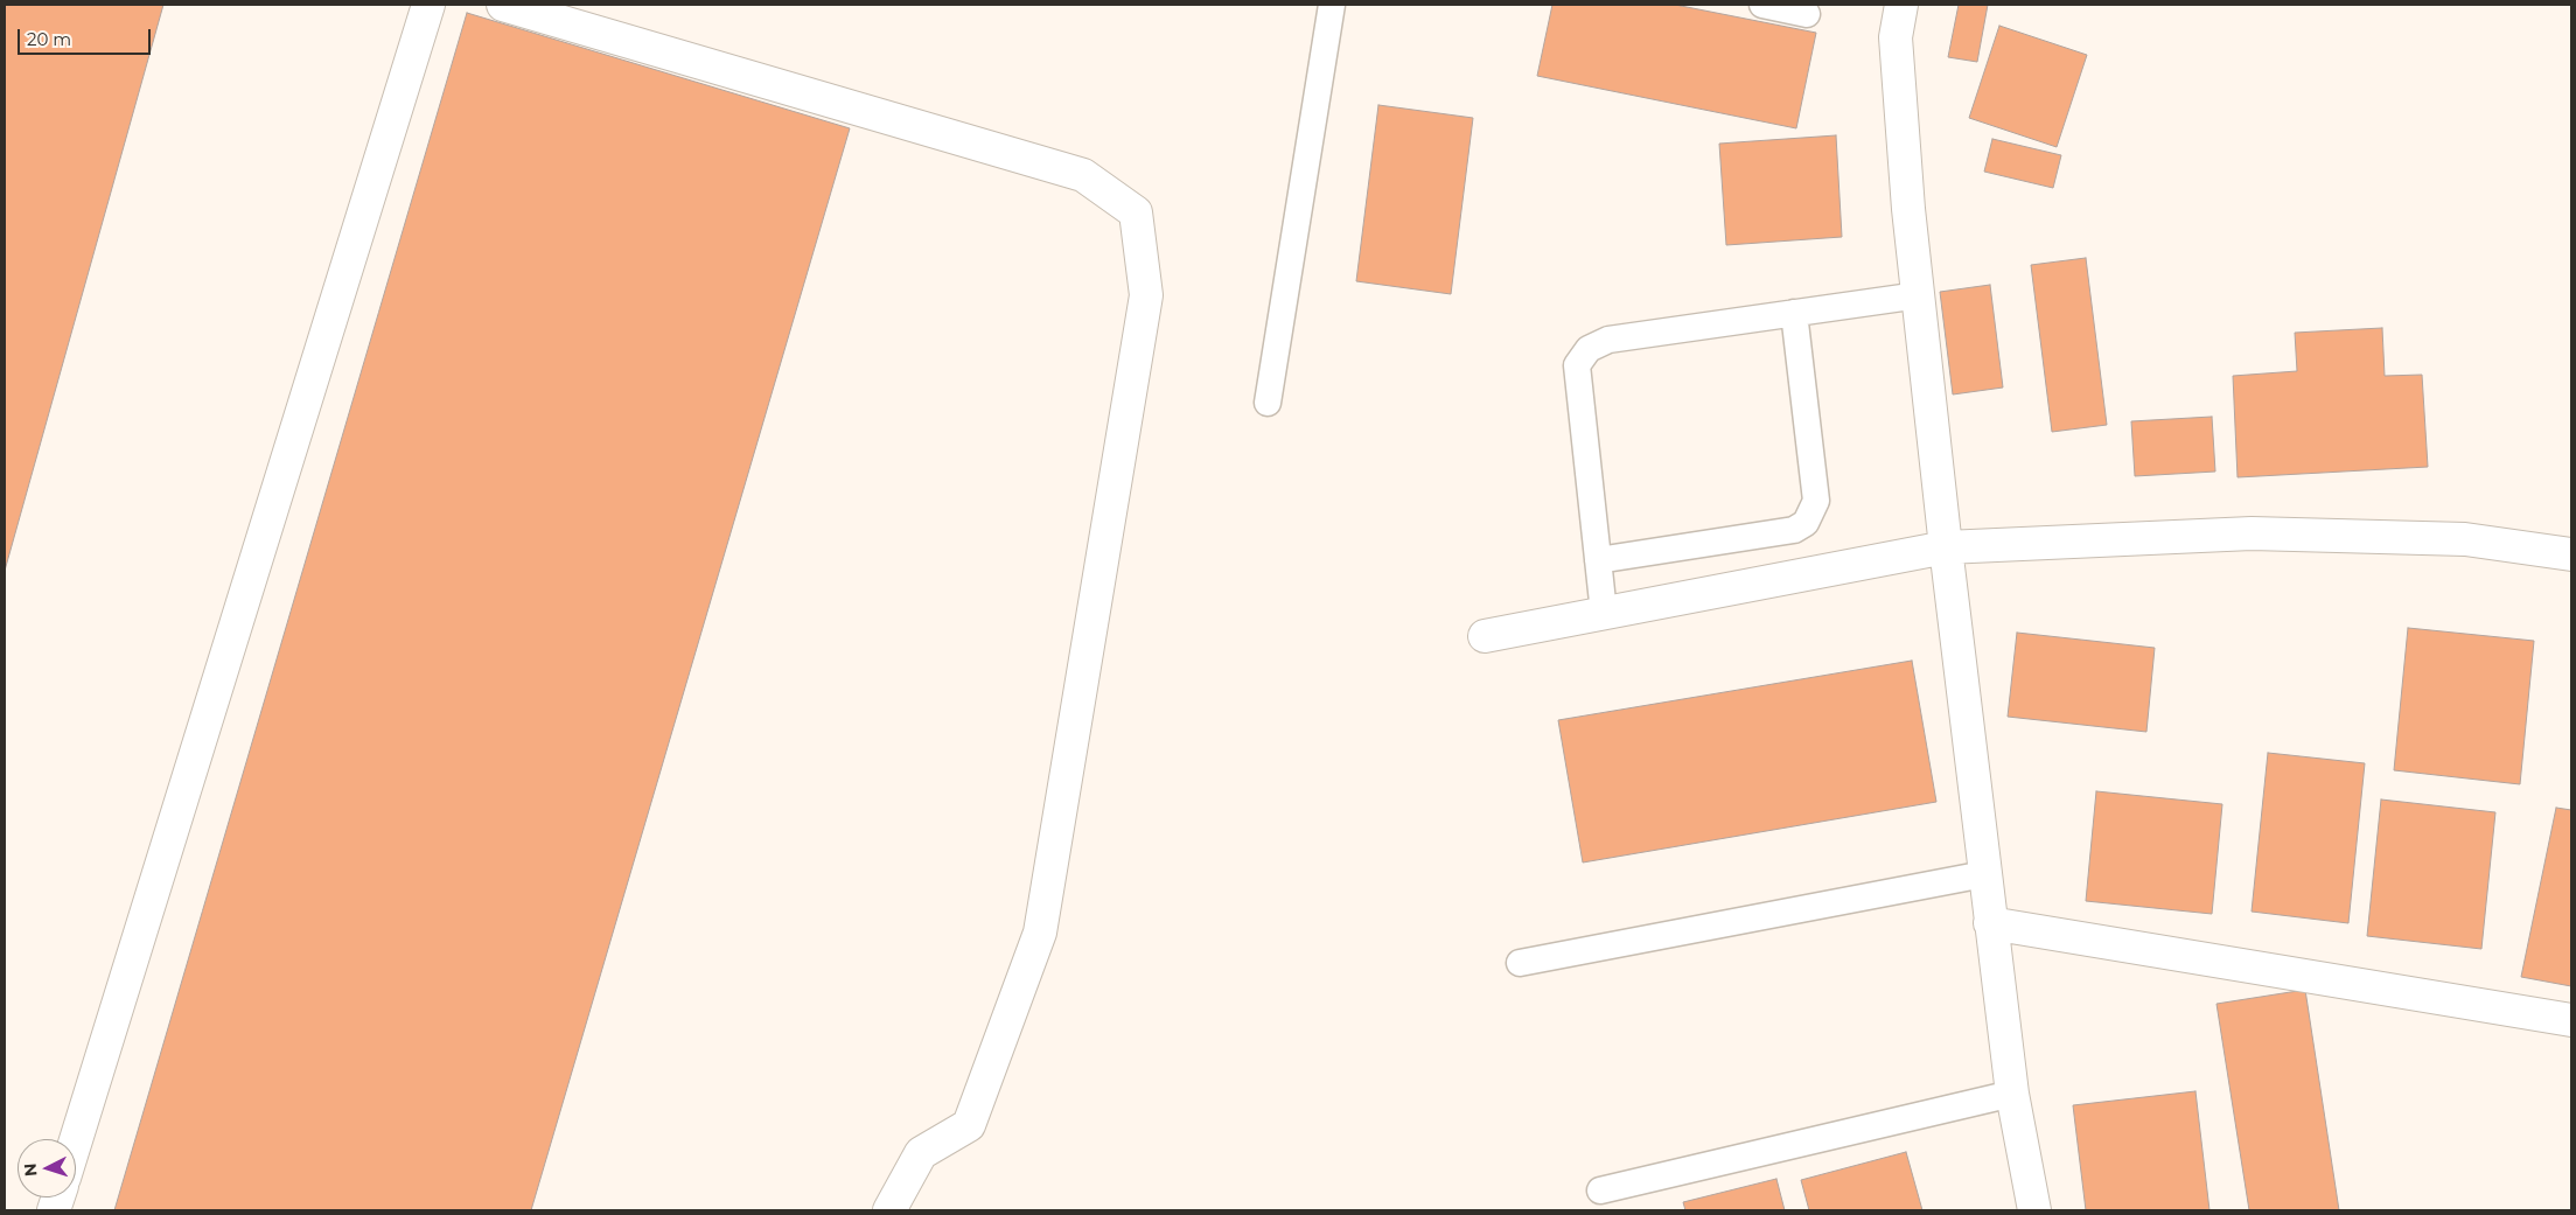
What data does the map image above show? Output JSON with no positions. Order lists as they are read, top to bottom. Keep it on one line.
{"scale_bar":"20 m","north":"left"}
